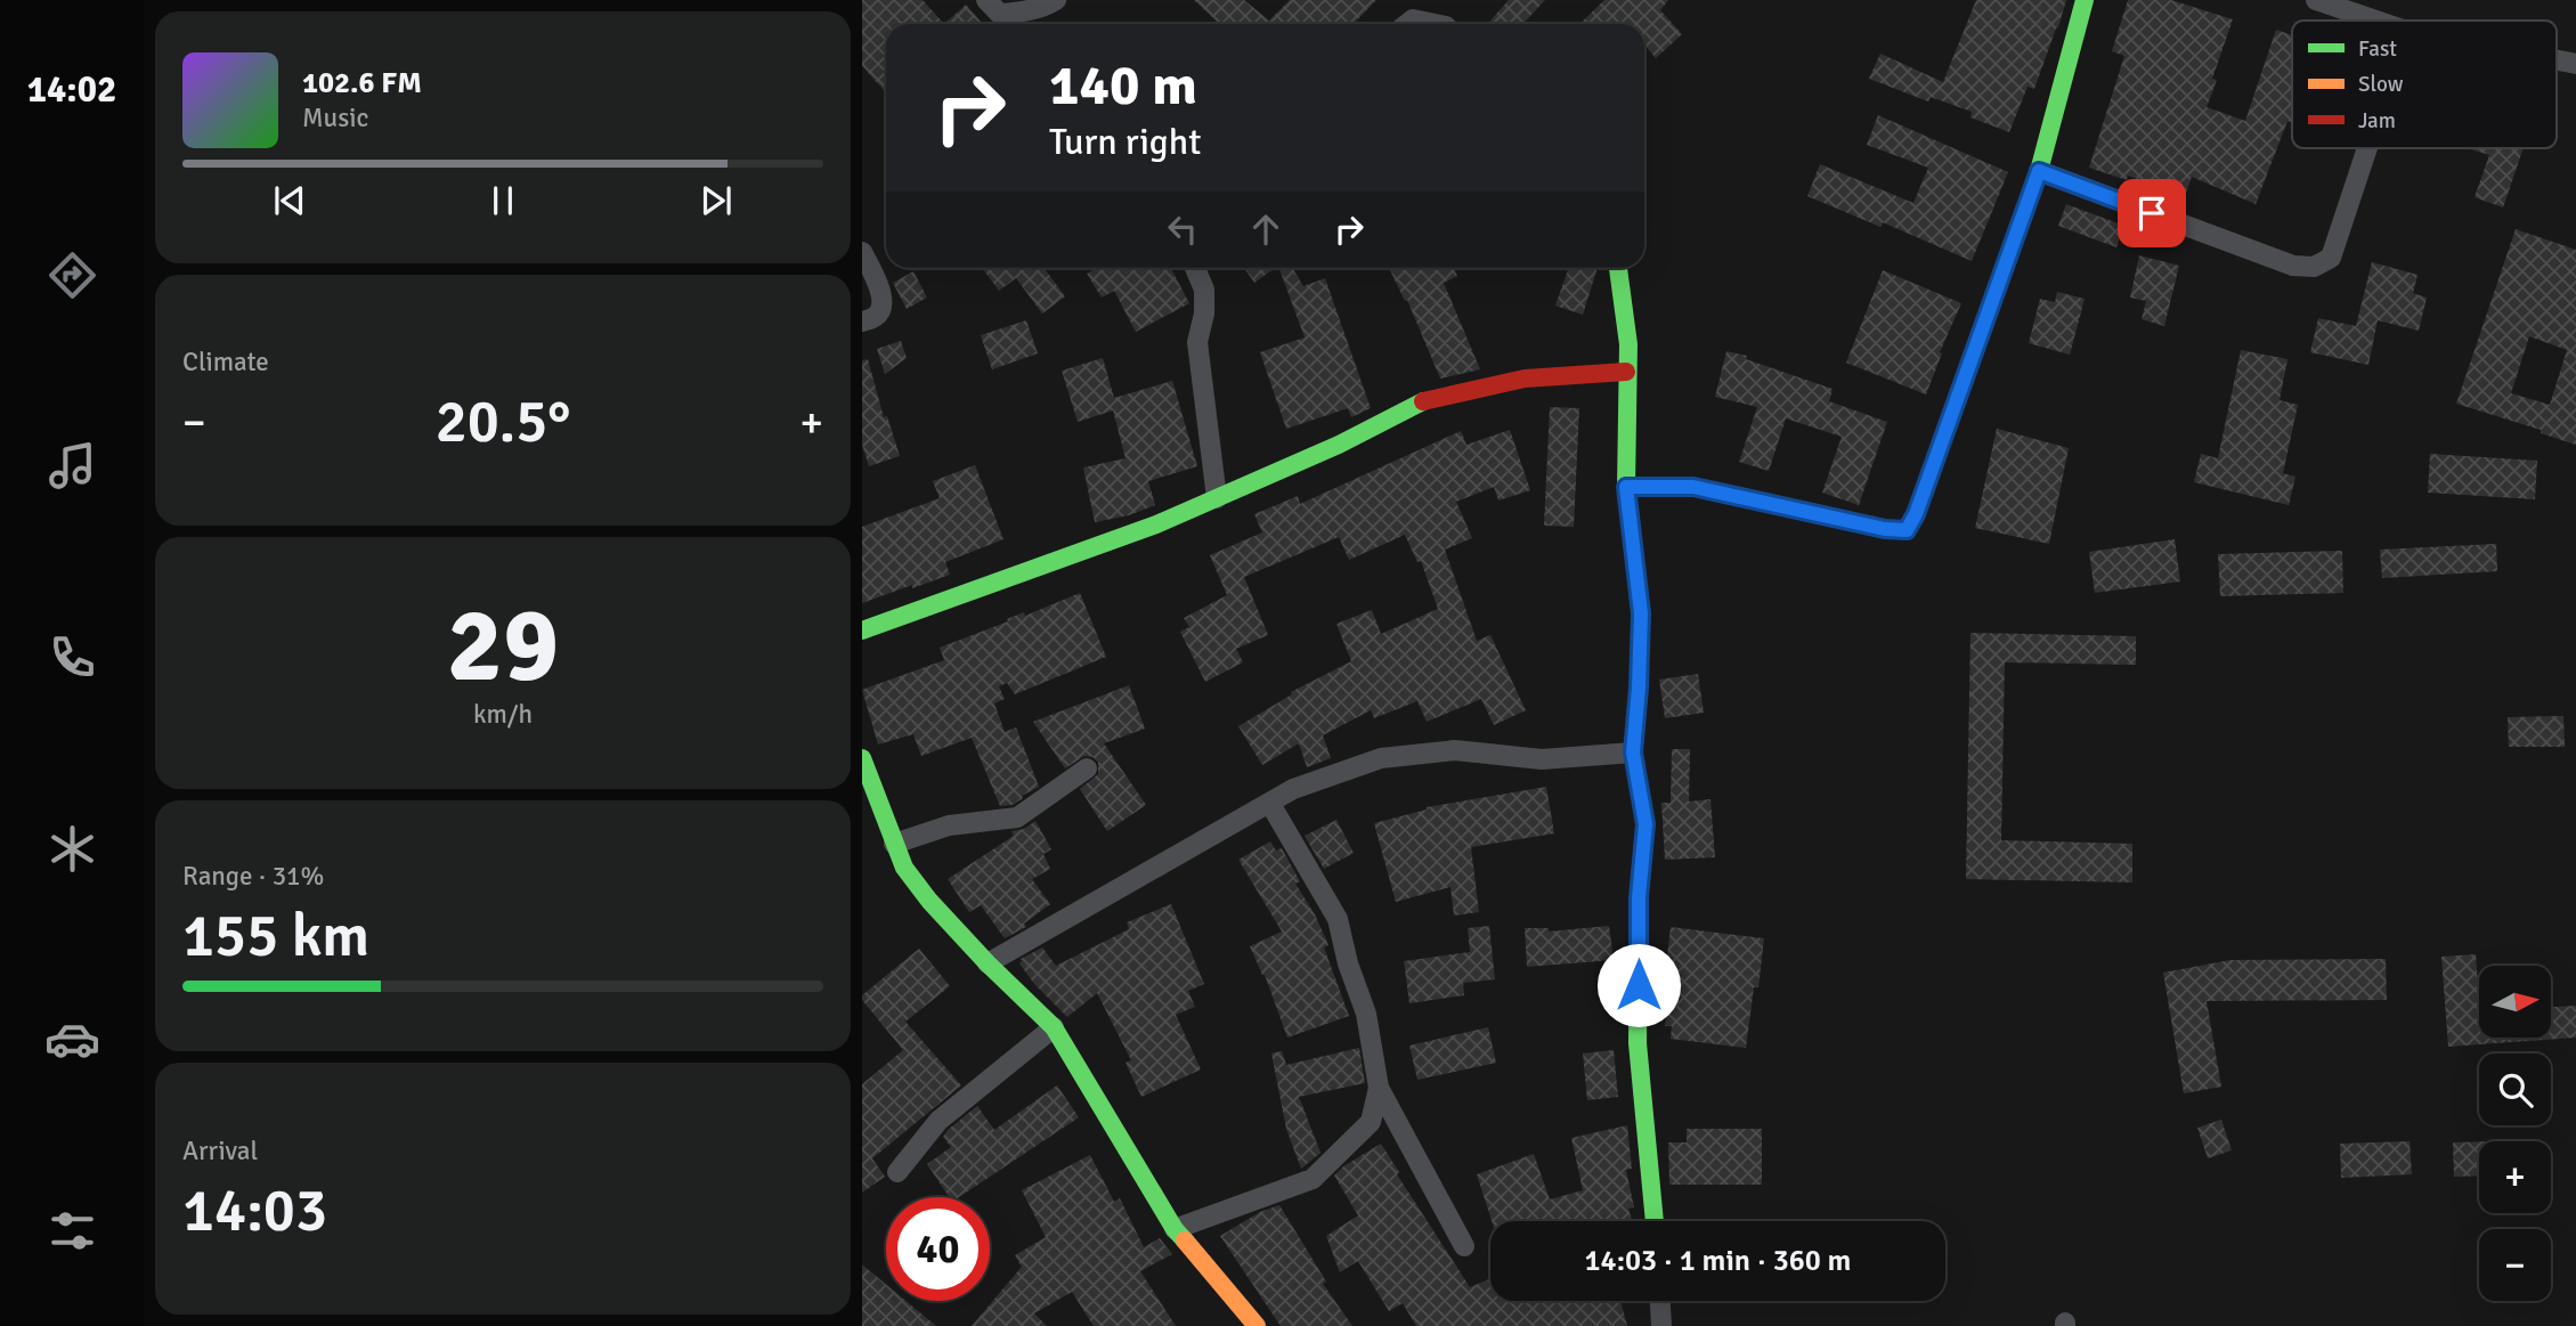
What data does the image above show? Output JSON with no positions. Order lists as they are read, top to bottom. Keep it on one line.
{"legend":["Fast","Slow","Jam"],"north":"right","page":{"tabs":"14:02","turn":["140 m","Turn right"],"song":["102.6 FM","Music"],"tile":["Climate",["29","km/h"],["Range · 31%","155 km"],["Arrival","14:03"]],"heat":["−","20.5°","+"],"map_buttons":["+","−"],"limit":"40","trip":"14:03 · 1 min · 360 m"}}
